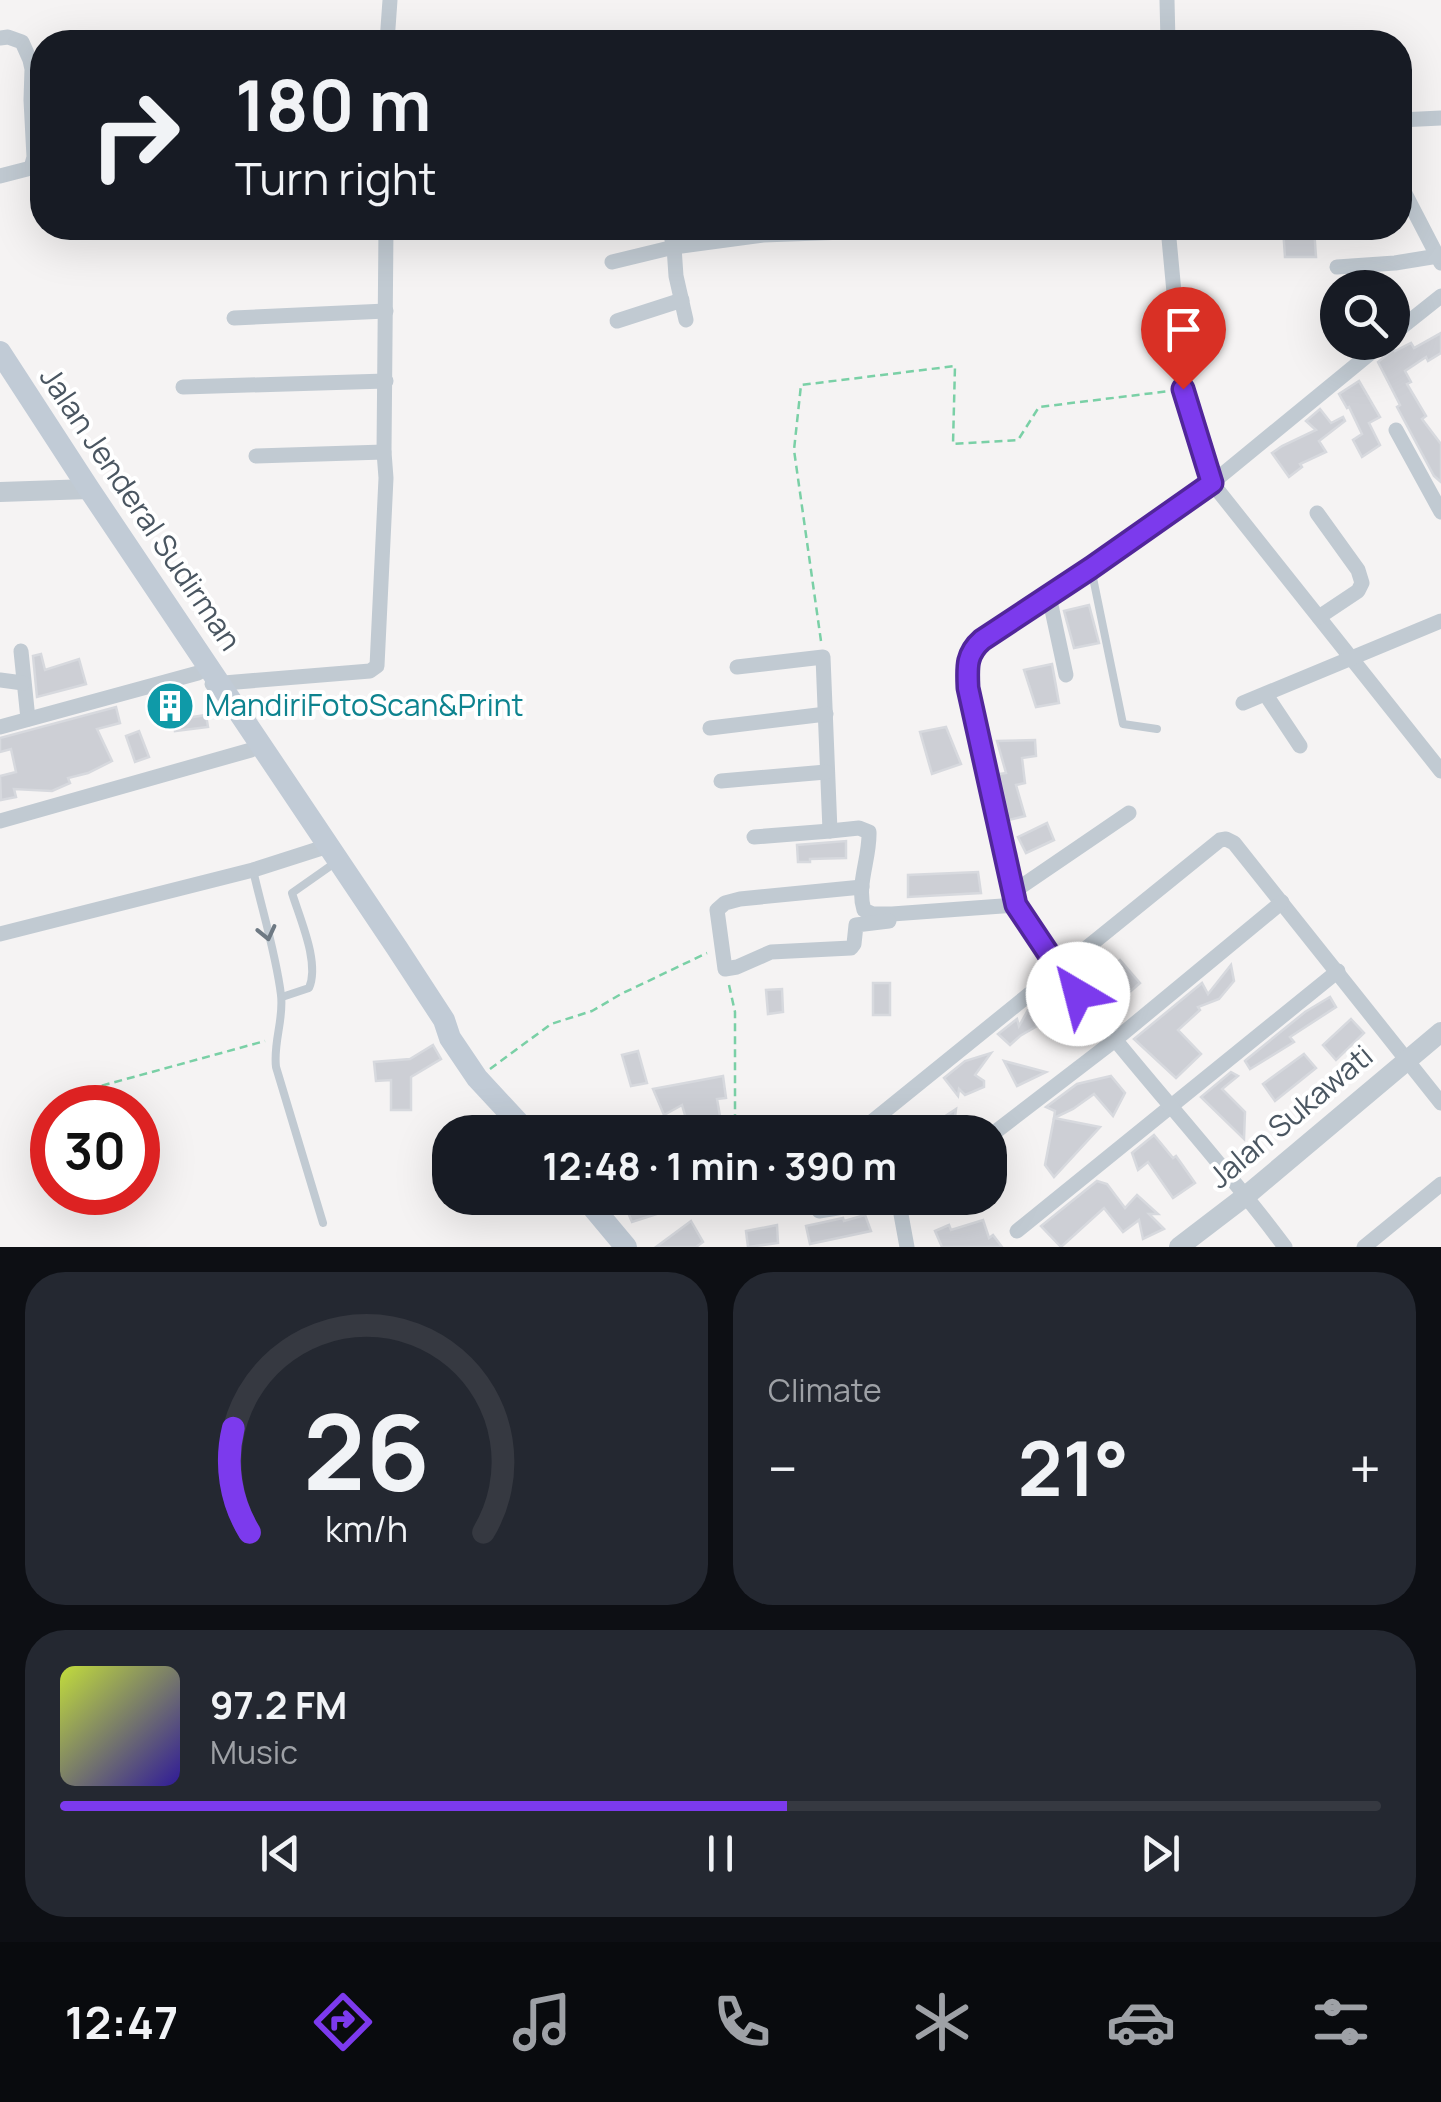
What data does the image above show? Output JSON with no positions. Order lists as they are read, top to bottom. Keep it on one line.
{"streets":{"main road":["Jalan Jenderal Sudirman"],"street":["Jalan Sukawati"]},"places":{"building":["MandiriFotoScan&Print"]},"page":{"turn":["180 m","Turn right"],"limit":"30","trip":"12:48 · 1 min · 390 m","tile":"Climate","heat":["−","21°","+"],"song":["97.2 FM","Music"],"tabs":"12:47","gauge":["26","km/h"]}}
